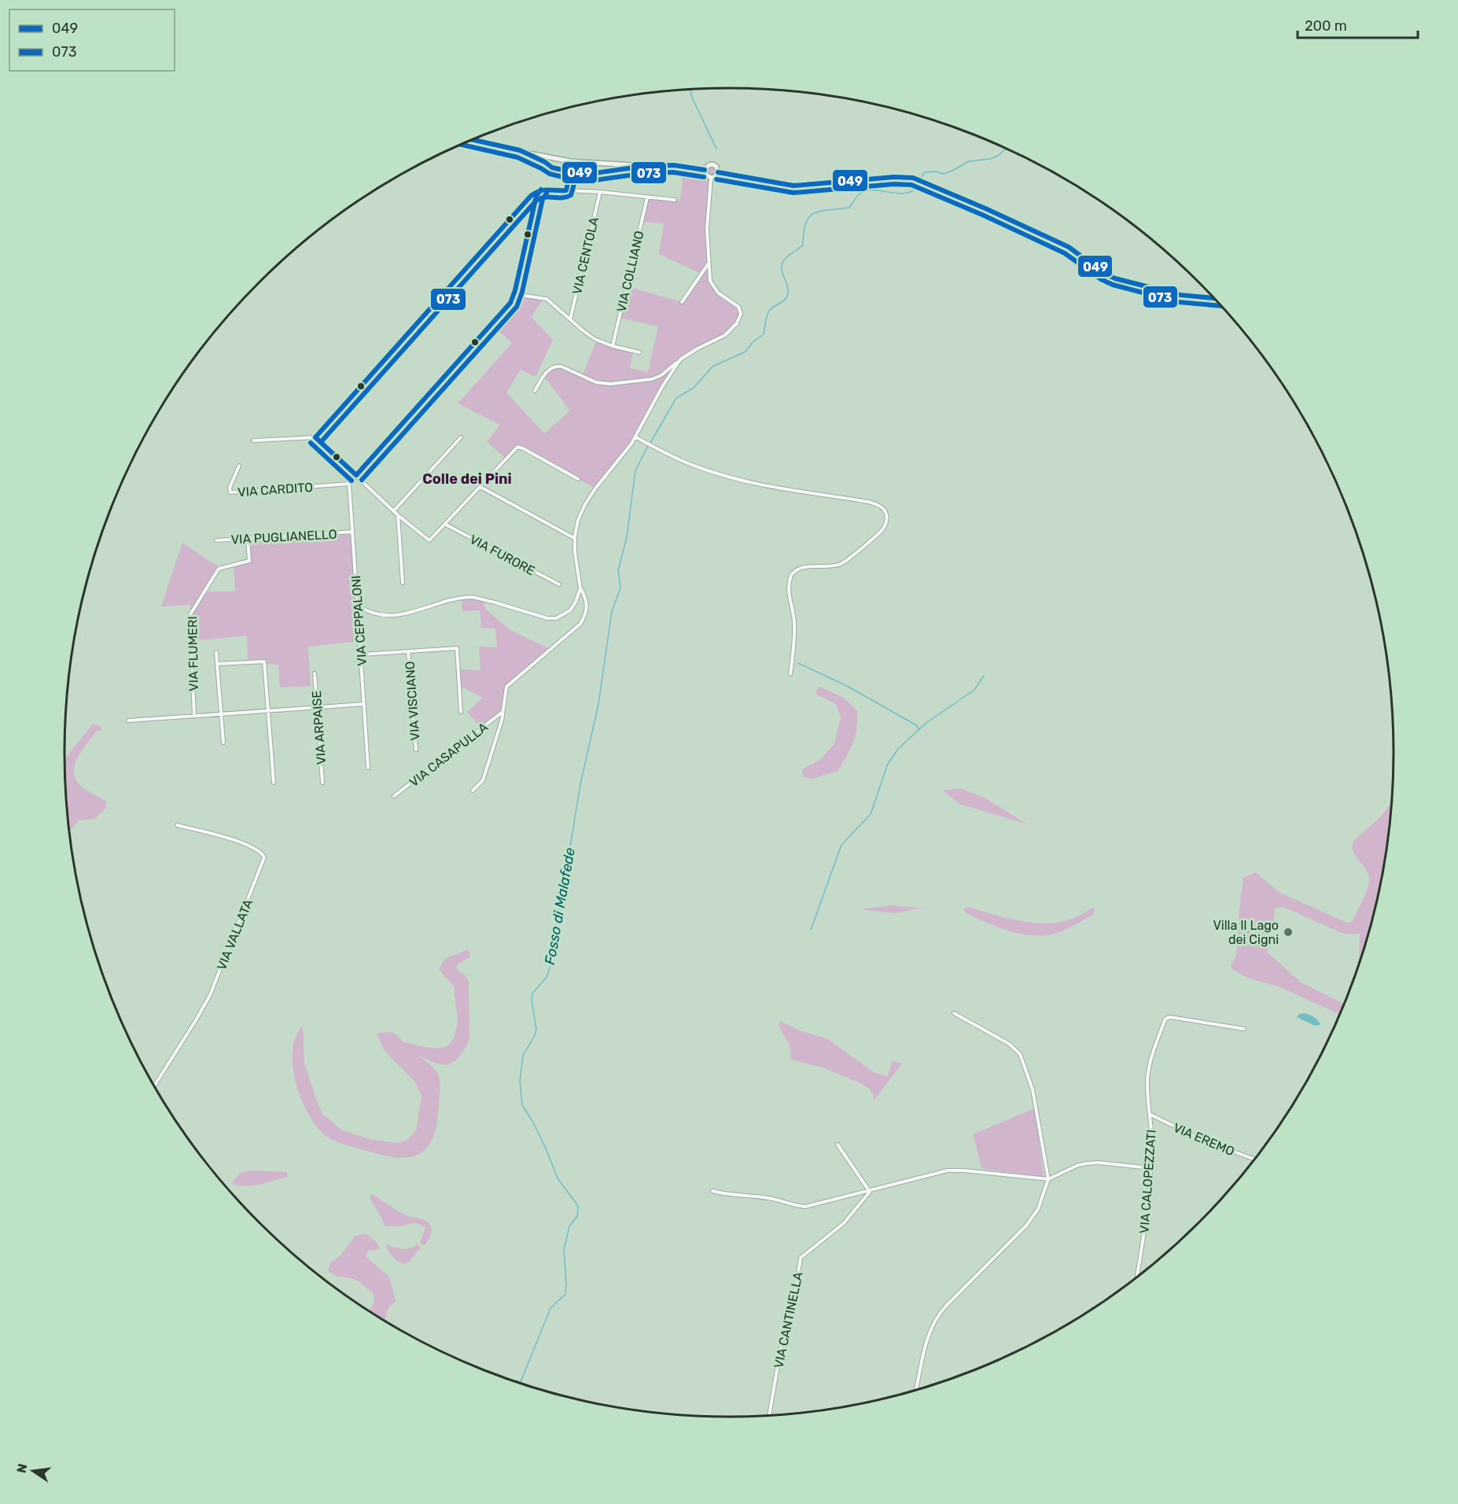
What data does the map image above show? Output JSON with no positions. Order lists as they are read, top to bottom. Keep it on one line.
{"streets":{"street":["VIA CENTOLA","VIA COLLIANO","VIA CARDITO","VIA PUGLIANELLO","VIA FURORE","VIA CEPPALONI","VIA FLUMERI","VIA VISCIANO","VIA ARPAISE","VIA CASAPULLA","VIA VALLATA","VIA EREMO","VIA CALOPEZZATI","VIA CANTINELLA"]},"crossings":[["VIA CARDITO","VIA CEPPALONI"],["VIA PUGLIANELLO","VIA CEPPALONI"],["VIA PUGLIANELLO","VIA FLUMERI"],["VIA EREMO","VIA CALOPEZZATI"]],"districts":["Colle dei Pini"],"water":["Fosso di Malafede"],"places":["Villa Il Lago dei Cigni"],"lines":["transit line 049","transit line 073"],"legend":["049","073"],"scale_bar":"200 m","north":"left"}
